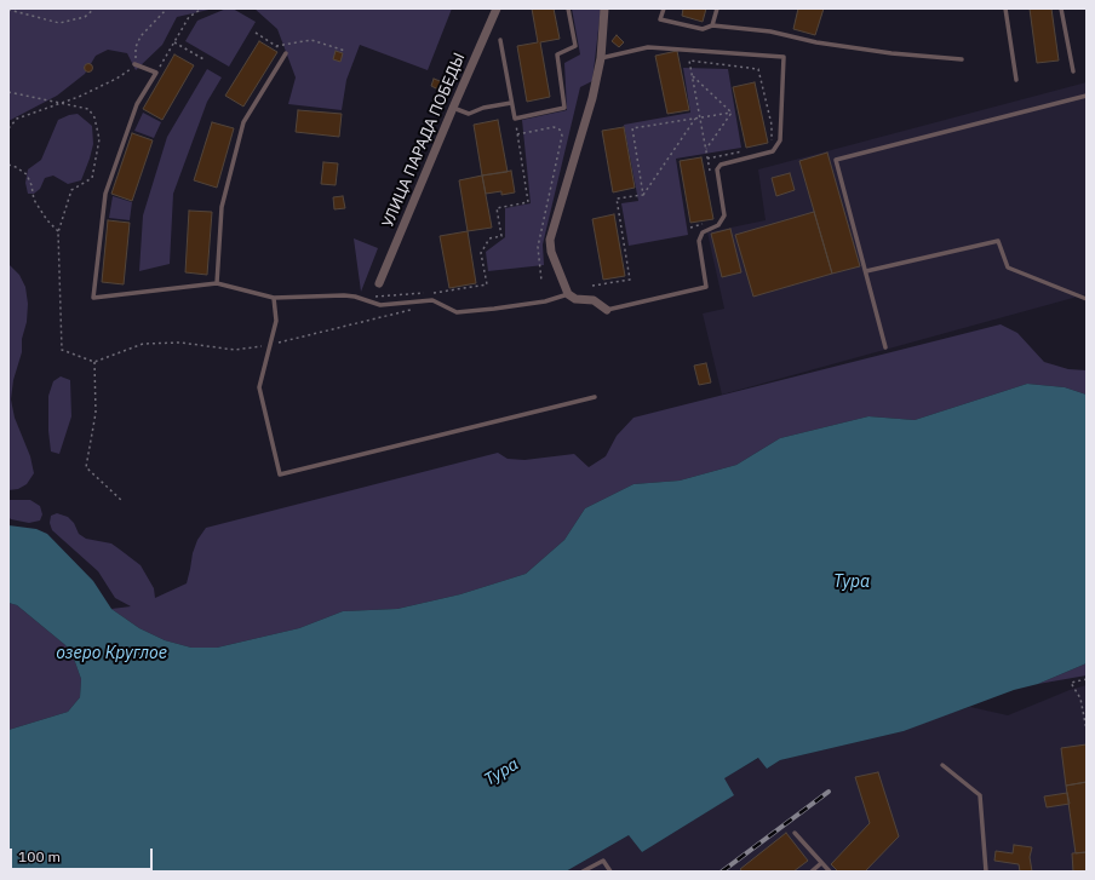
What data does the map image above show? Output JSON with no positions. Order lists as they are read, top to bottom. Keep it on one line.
{"streets":{"street":["УЛИЦА ПАРАДА ПОБЕДЫ"]},"water":["Тура","озеро Круглое"],"scale_bar":"100 m"}
